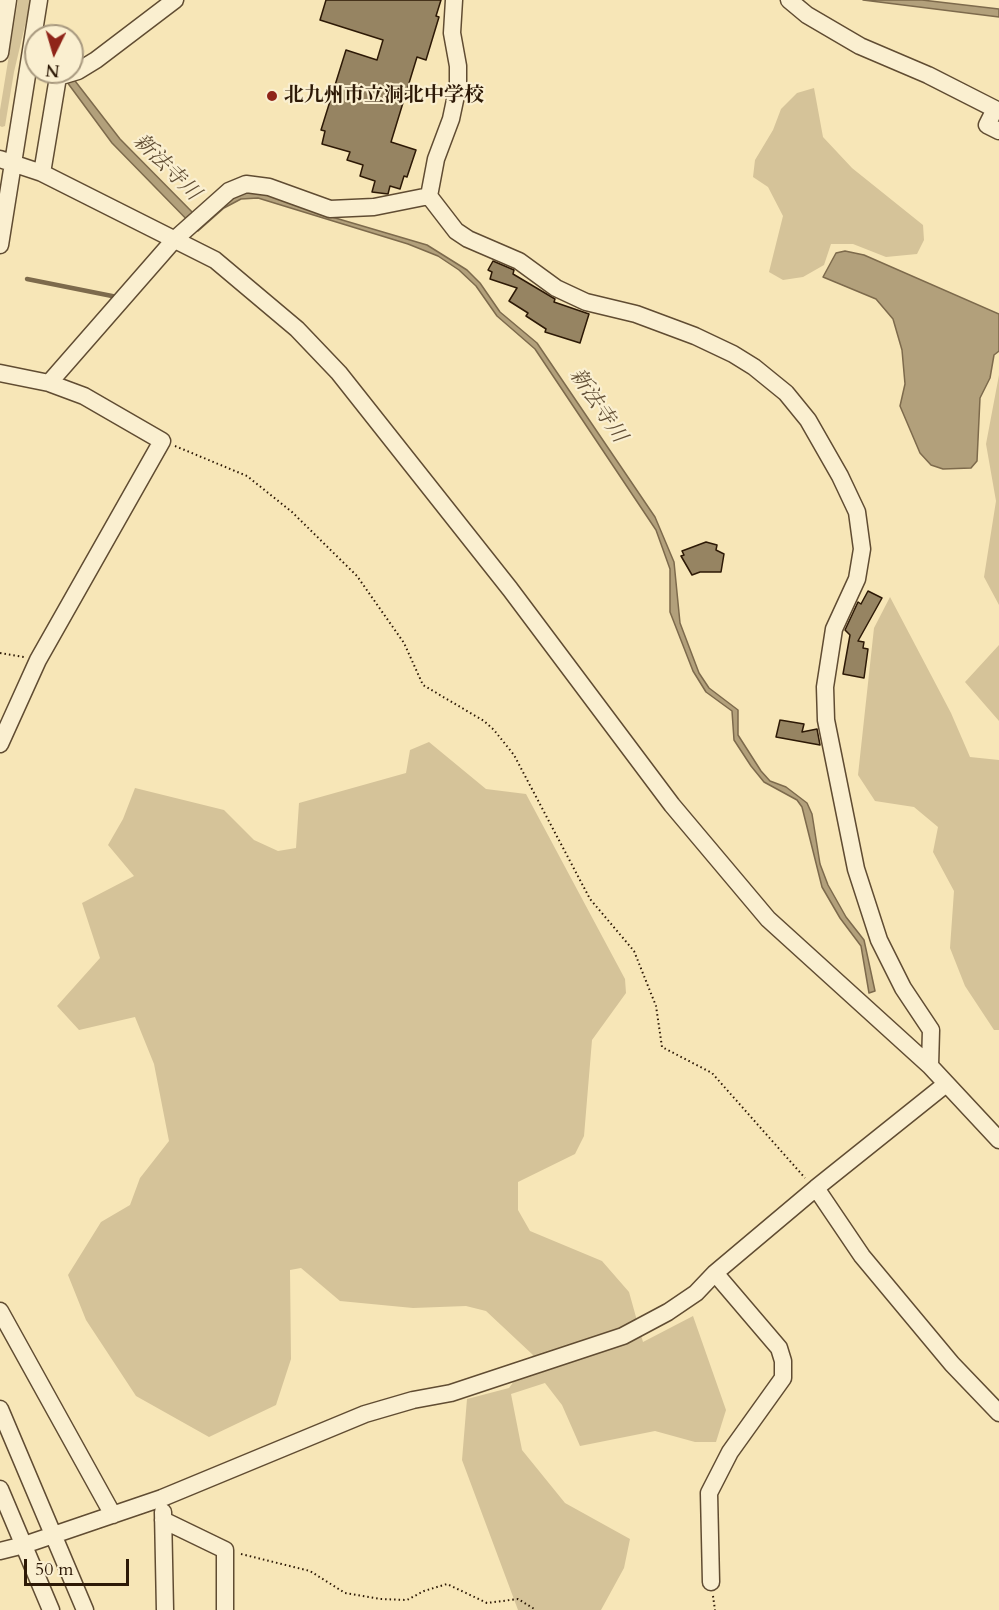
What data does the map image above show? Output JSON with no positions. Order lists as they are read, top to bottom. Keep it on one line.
{"water":["新法寺川"],"places":["北九州市立洞北中学校"],"scale_bar":"50 m","north":"bottom"}
